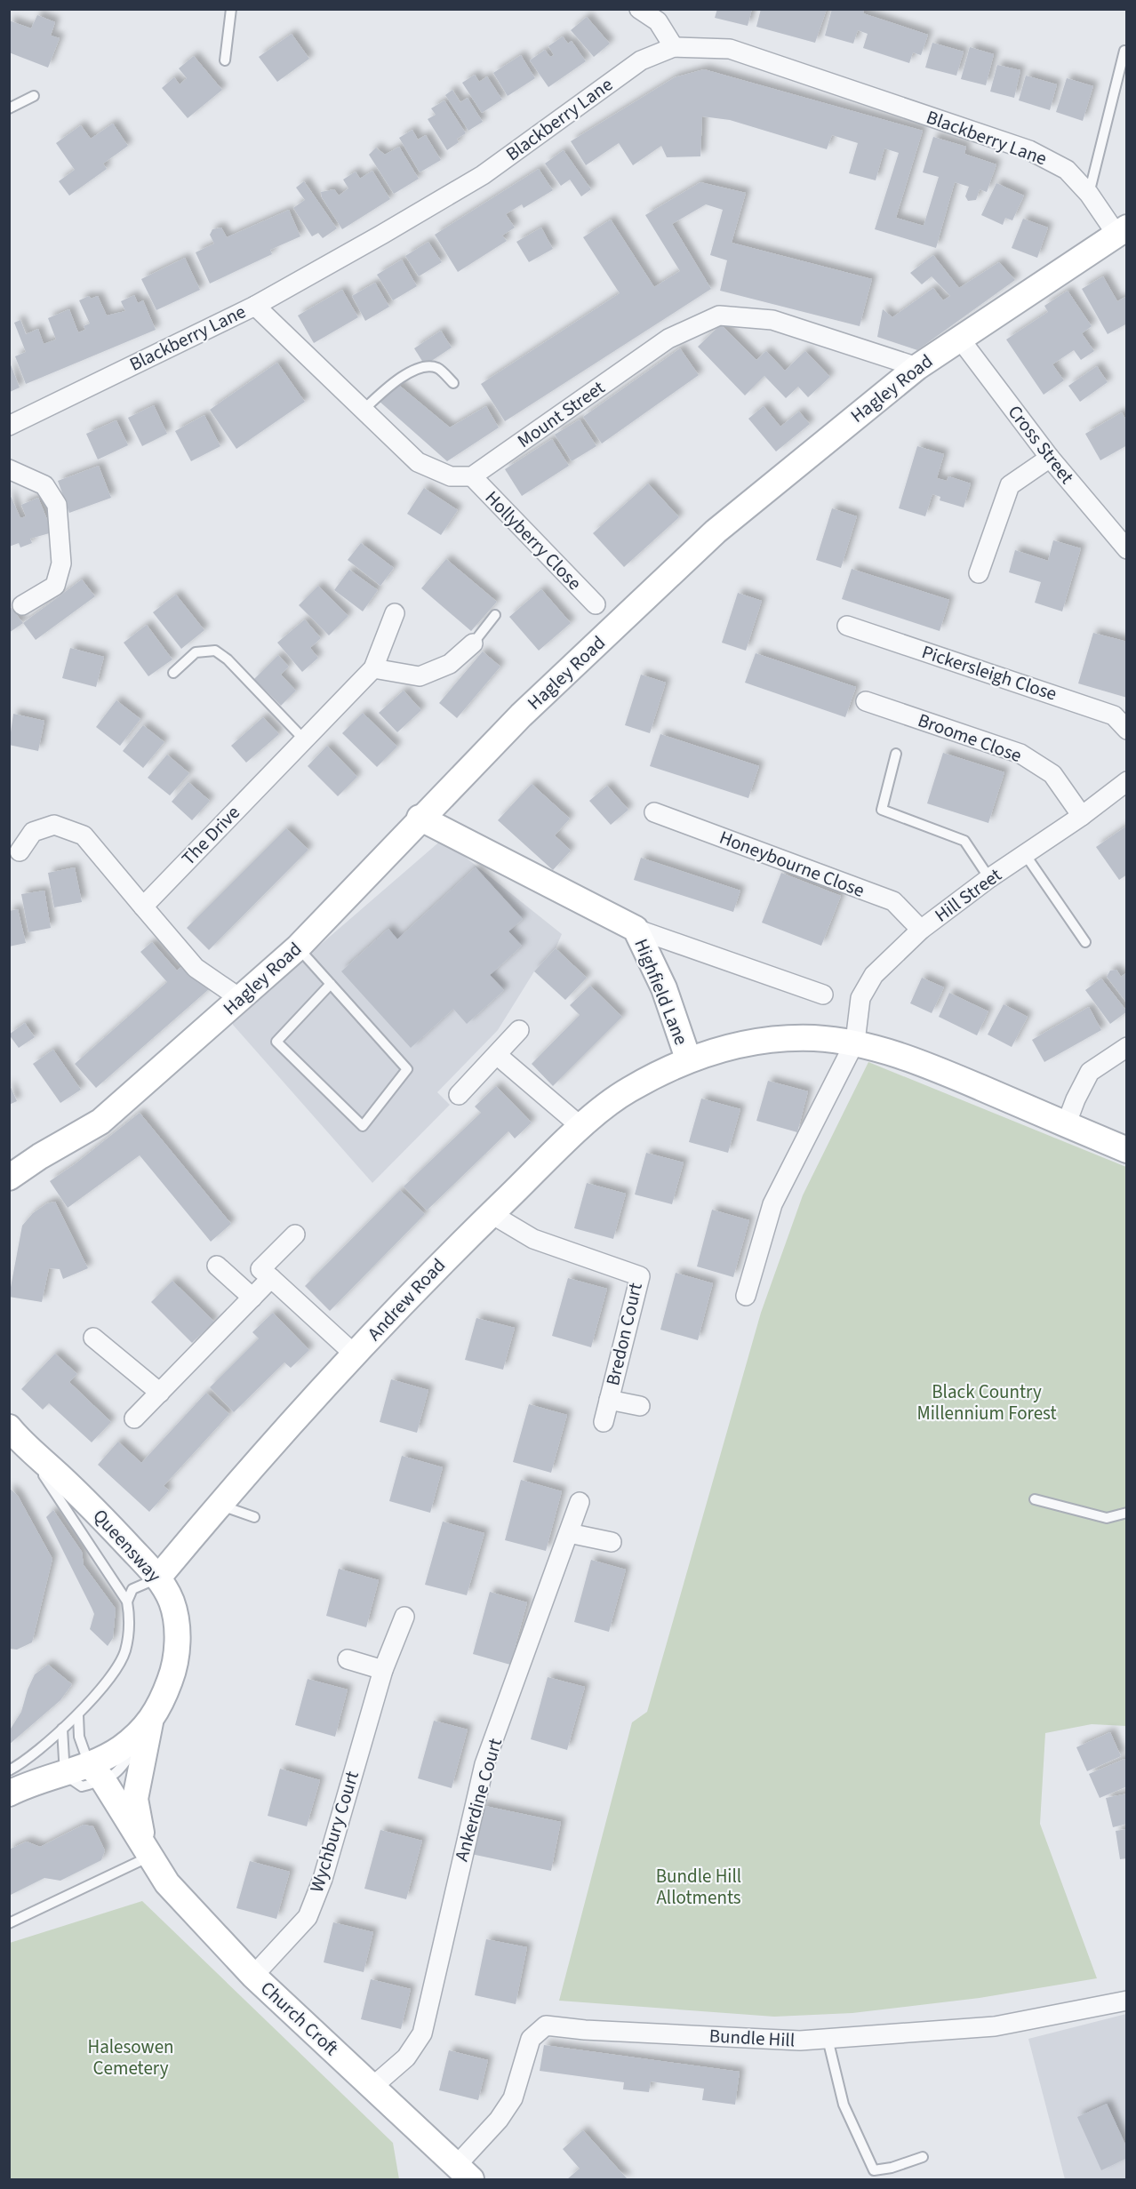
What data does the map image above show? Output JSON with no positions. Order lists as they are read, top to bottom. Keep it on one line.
{"streets":{"street":["Blackberry Lane","Hagley Road","Mount Street","Cross Street","Hollyberry Close","Pickersleigh Close","Broome Close","The Drive","Honeybourne Close","Hill Street","Highfield Lane","Andrew Road","Bredon Court","Queensway","Ankerdine Court","Wychbury Court","Church Croft","Bundle Hill"]},"crossings":[["Blackberry Lane","Hagley Road"],["Hagley Road","Mount Street"],["Hagley Road","Cross Street"],["Hagley Road","Highfield Lane"],["Mount Street","Hollyberry Close"],["Broome Close","Hill Street"],["Honeybourne Close","Hill Street"],["Hill Street","Highfield Lane"],["Highfield Lane","Andrew Road"],["Andrew Road","Bredon Court"],["Andrew Road","Queensway"],["Queensway","Church Croft"],["Ankerdine Court","Church Croft"],["Wychbury Court","Church Croft"],["Church Croft","Bundle Hill"]],"parks":["Black Country Millennium Forest","Bundle Hill Allotments","Halesowen Cemetery"]}
